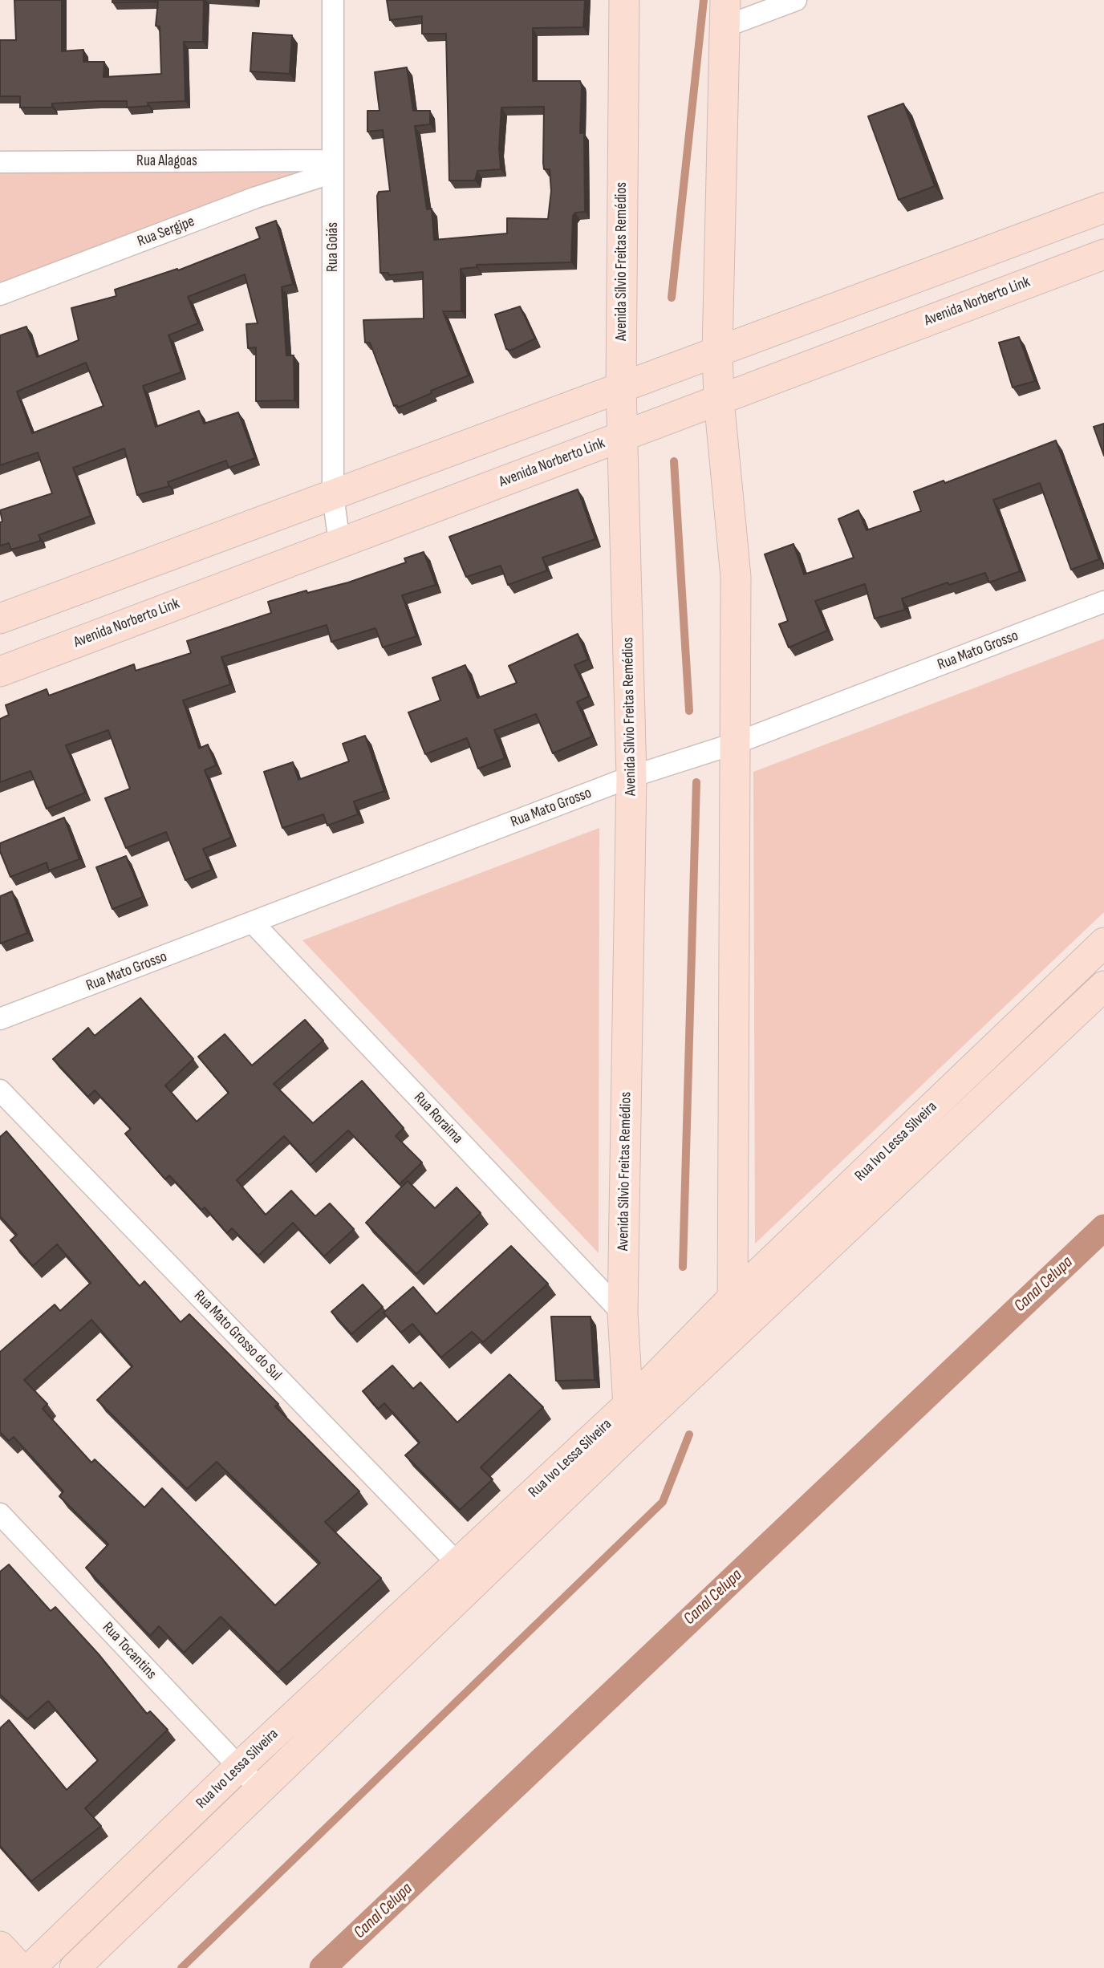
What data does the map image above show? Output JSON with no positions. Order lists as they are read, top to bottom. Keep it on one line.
{"streets":{"street":["Rua Alagoas","Rua Sergipe","Rua Goiás","Avenida Sílvio Freitas Remédios","Avenida Norberto Link","Rua Mato Grosso","Rua Roraima","Rua Ivo Lessa Silveira","Rua Mato Grosso do Sul","Rua Tocantins"]},"crossings":[["Rua Alagoas","Rua Sergipe"],["Rua Alagoas","Rua Goiás"],["Rua Sergipe","Rua Goiás"],["Rua Goiás","Avenida Norberto Link"],["Avenida Sílvio Freitas Remédios","Avenida Norberto Link"],["Avenida Sílvio Freitas Remédios","Rua Mato Grosso"],["Avenida Sílvio Freitas Remédios","Rua Roraima"],["Avenida Sílvio Freitas Remédios","Rua Ivo Lessa Silveira"],["Rua Mato Grosso","Rua Roraima"],["Rua Ivo Lessa Silveira","Rua Mato Grosso do Sul"],["Rua Ivo Lessa Silveira","Rua Tocantins"]],"water":["Canal Celupa"]}
